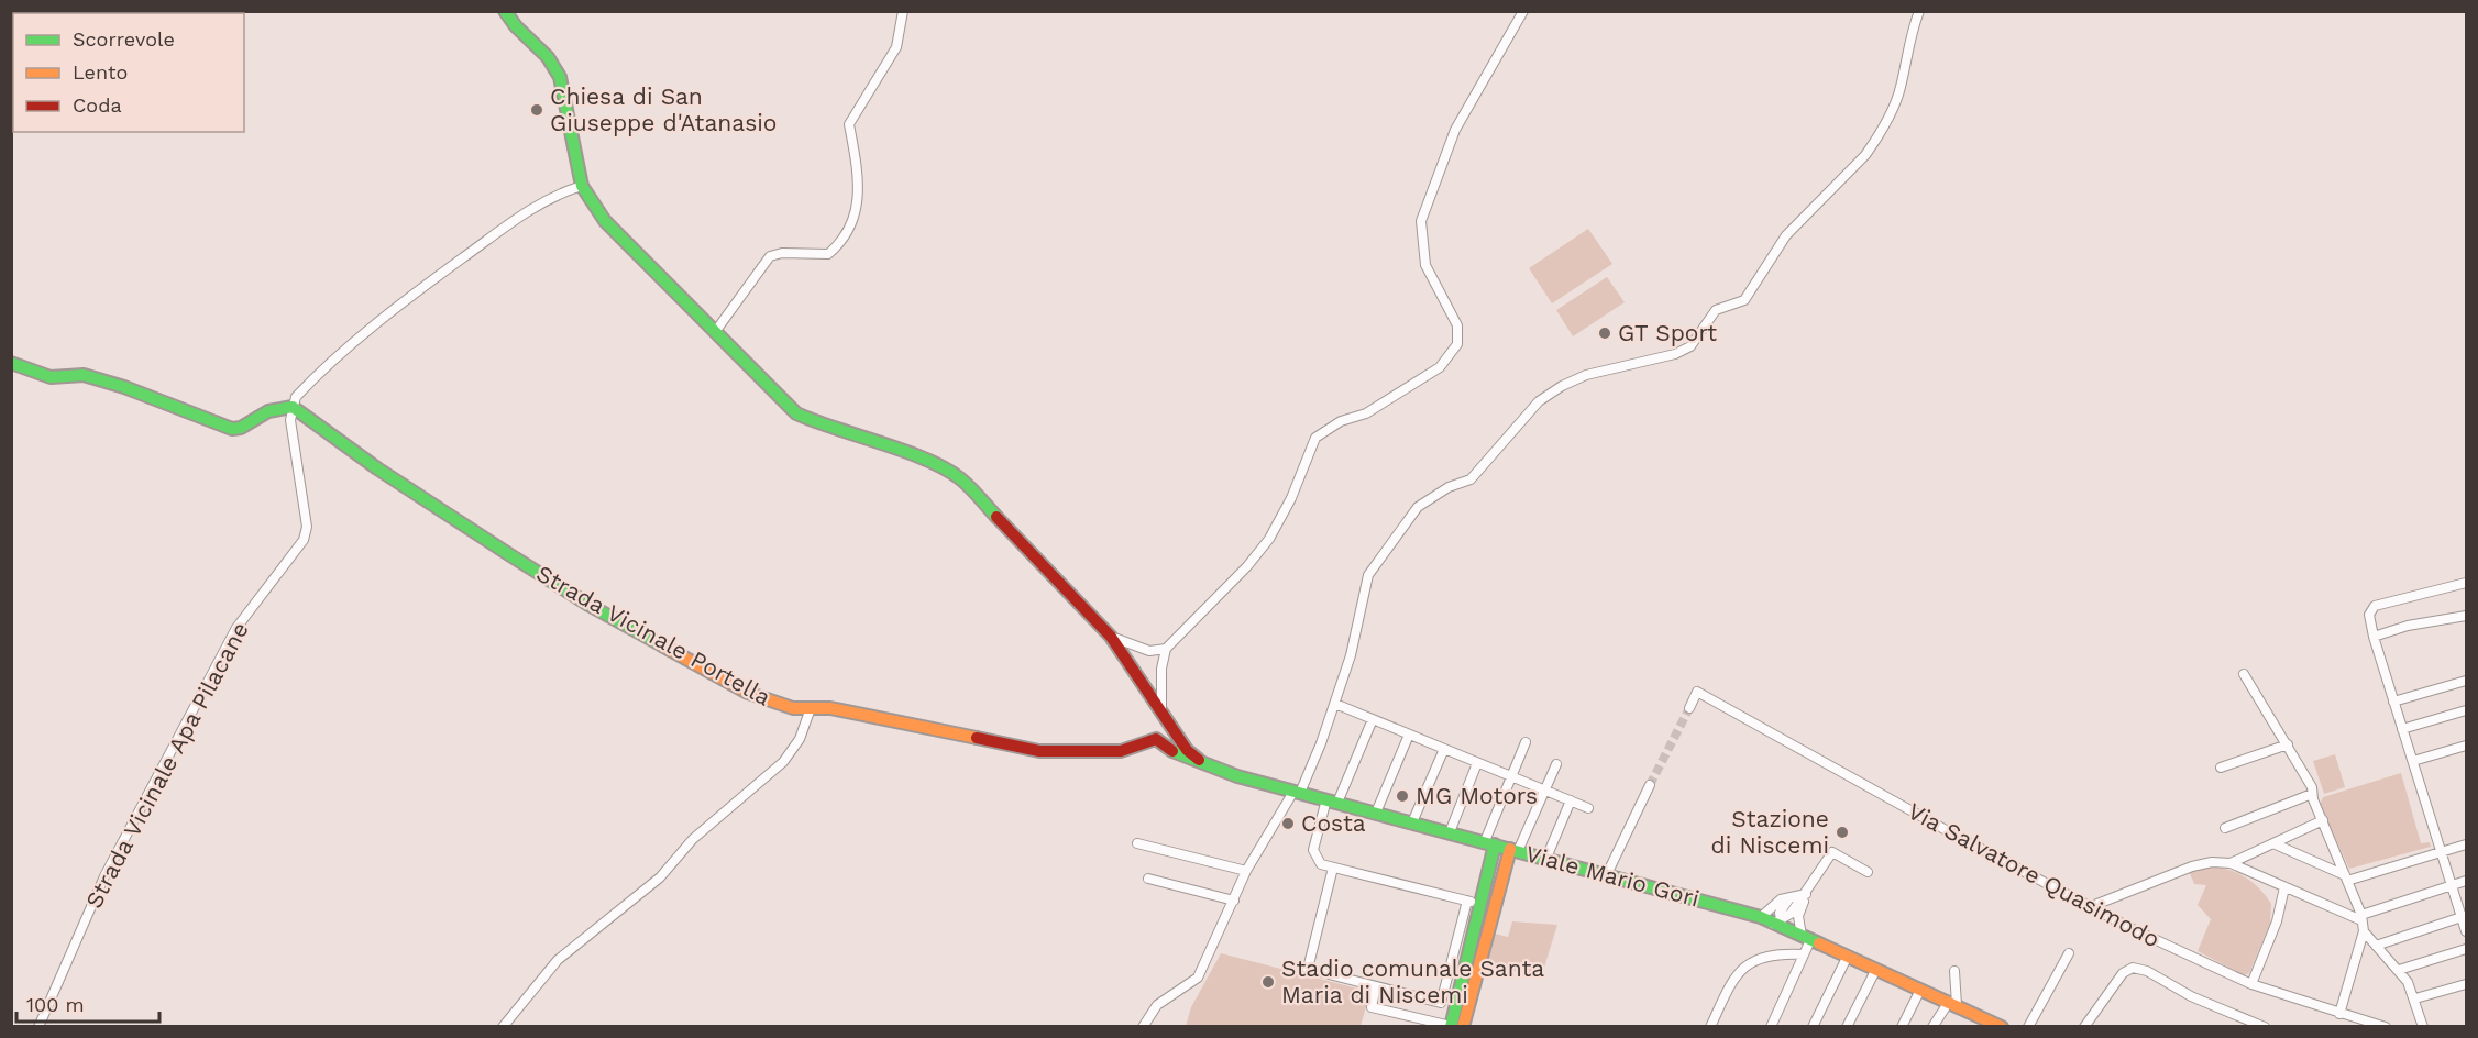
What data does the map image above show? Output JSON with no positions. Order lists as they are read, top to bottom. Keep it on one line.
{"streets":{"main road":["Strada Vicinale Portella","Viale Mario Gori"],"street":["Strada Vicinale Apa Pilacane","Via Salvatore Quasimodo"]},"crossings":[["Strada Vicinale Portella","Strada Vicinale Apa Pilacane"],["Strada Vicinale Portella","Viale Mario Gori"]],"places":["Chiesa di San Giuseppe d'Atanasio","GT Sport","MG Motors","Costa","Stazione di Niscemi","Stadio comunale Santa Maria di Niscemi"],"legend":["Scorrevole","Lento","Coda"],"scale_bar":"100 m"}
